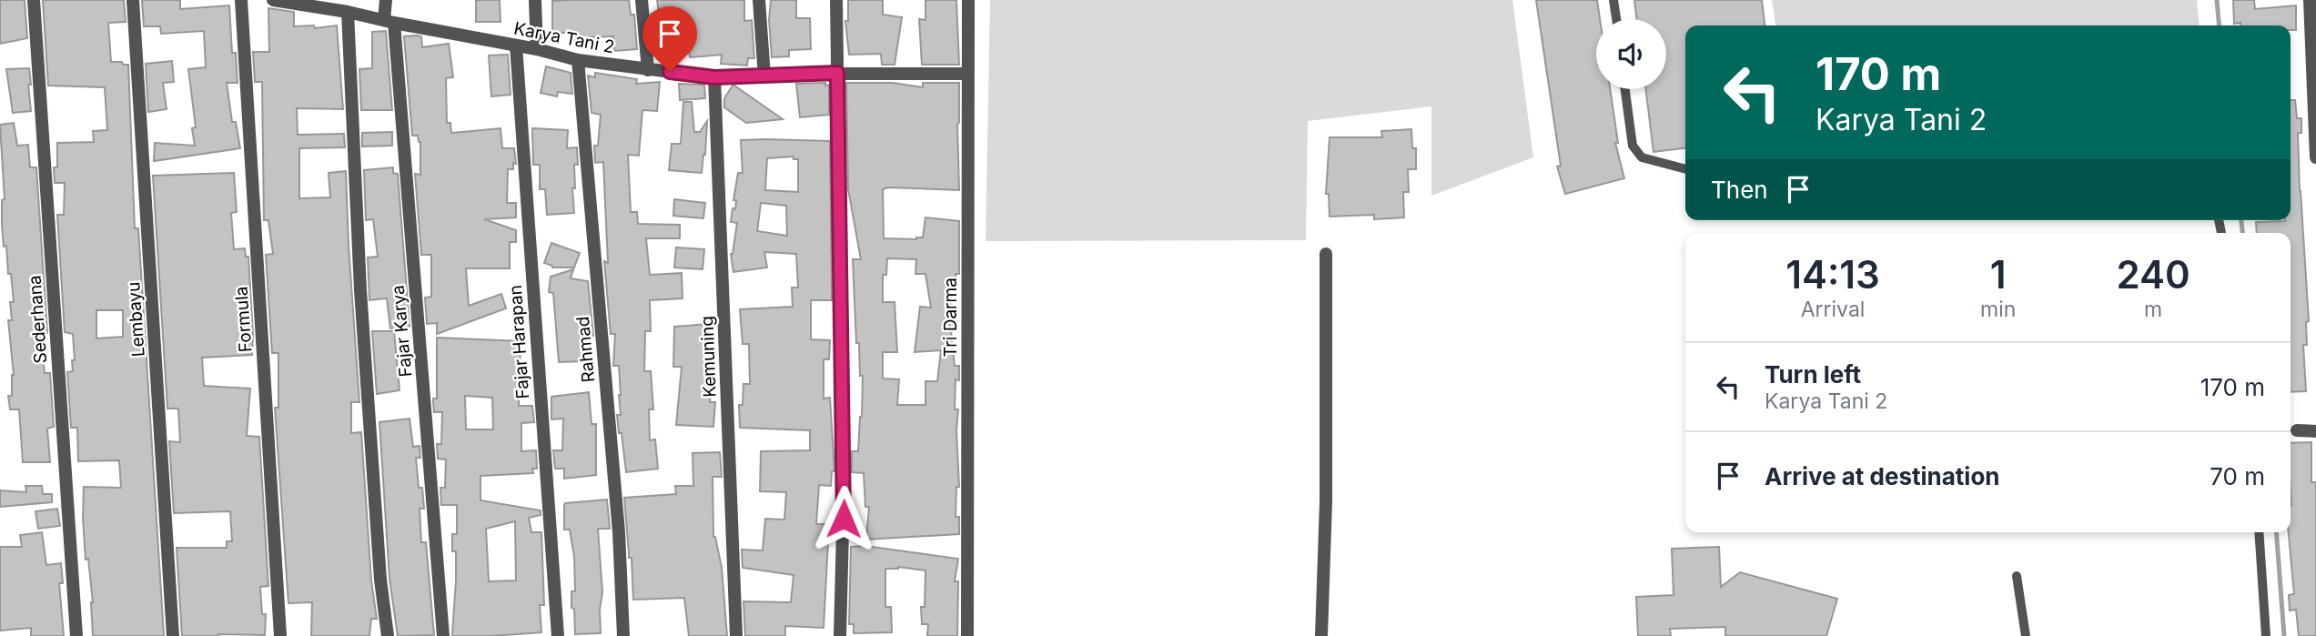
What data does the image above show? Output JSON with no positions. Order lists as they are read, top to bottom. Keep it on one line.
{"streets":{"street":["Karya Tani 2","Tri Darma","Sederhana","Lembayu","Formula","Fajar Karya","Fajar Harapan","Rahmad","Kemuning"]},"crossings":[["Karya Tani 2","Tri Darma"],["Karya Tani 2","Fajar Karya"],["Karya Tani 2","Fajar Harapan"],["Karya Tani 2","Rahmad"],["Karya Tani 2","Kemuning"]],"page":{"turn":["170 m","Karya Tani 2"],"then":"Then","eta":["14:13","Arrival","1","min","240","m"],"list":[{"name":"Turn left","note":"Karya Tani 2","value":"170 m"},{"name":"Arrive at destination","value":"70 m"}]}}
